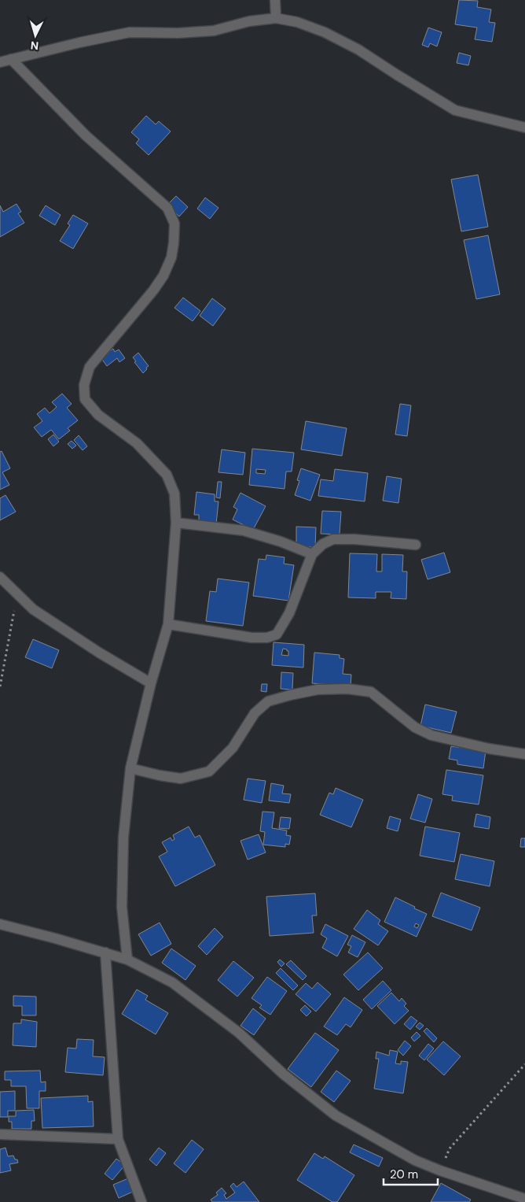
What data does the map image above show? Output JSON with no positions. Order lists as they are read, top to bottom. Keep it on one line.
{"scale_bar":"20 m","north":"bottom"}
